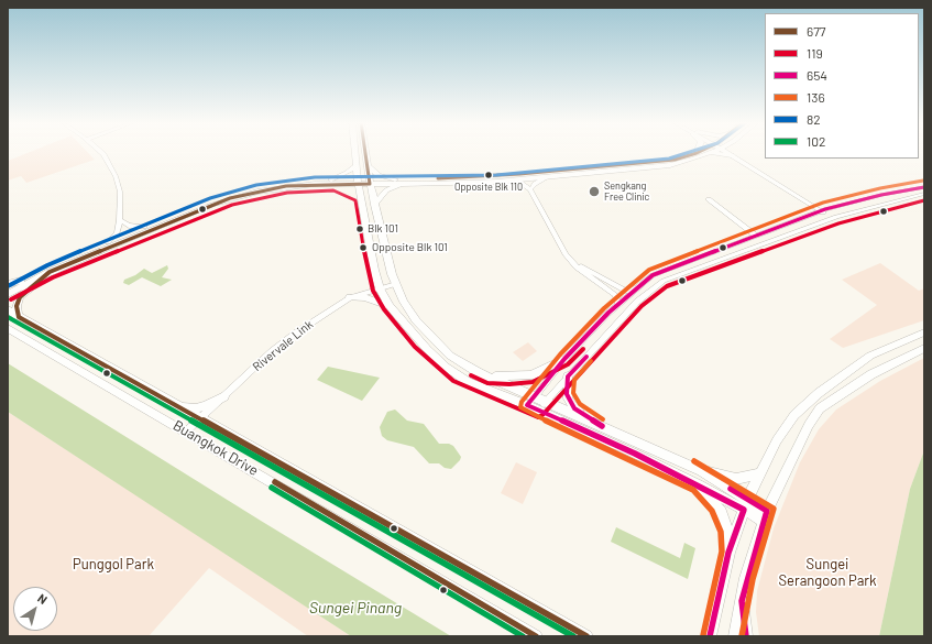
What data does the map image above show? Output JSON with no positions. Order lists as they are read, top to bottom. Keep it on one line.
{"streets":{"main road":["Buangkok Drive"],"street":["Rivervale Link"]},"crossings":[["Rivervale Link","Buangkok Drive"]],"water":["Sungei Pinang"],"parks":["Punggol Park","Sungei Serangoon Park"],"places":["Opposite Blk 110","Sengkang Free Clinic","Blk 101","Opposite Blk 101"],"lines":["transit line 677","transit line 82","transit line 136","transit line 654","transit line 119","transit line 102"],"legend":["677","119","654","136","82","102"],"north":"top right"}
